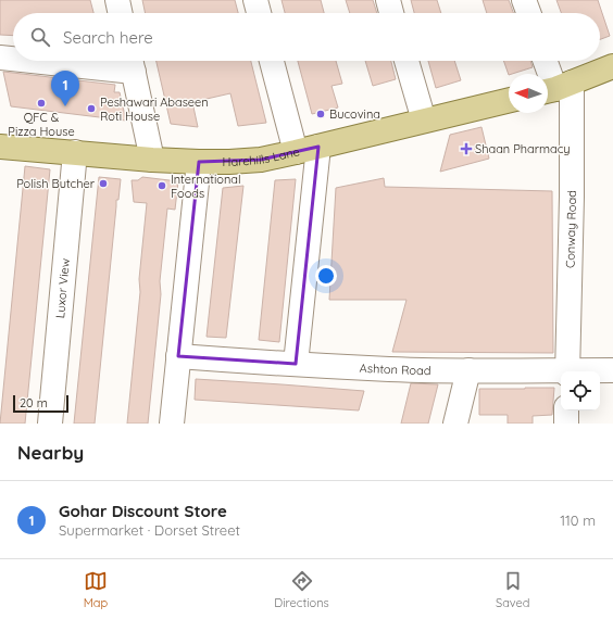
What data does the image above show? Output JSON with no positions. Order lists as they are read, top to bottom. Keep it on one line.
{"streets":{"main road":["Harehills Lane"],"street":["Conway Road","Luxor View","Ashton Road"]},"crossings":[["Harehills Lane","Luxor View"]],"places":{"other":["QFC & Pizza House","Peshawari Abaseen Roti House","Bucovina","Polish Butcher","International Foods"],"health":["Shaan Pharmacy"]},"scale_bar":"20 m","north":"left","page":{"search":"Search here","pins":"1","scale":"20 m","heading":"Nearby","list":[{"mark":"1","name":"Gohar Discount Store","note":"Supermarket · Dorset Street","value":"110 m"}],"nav":["Map","Directions","Saved"]}}
